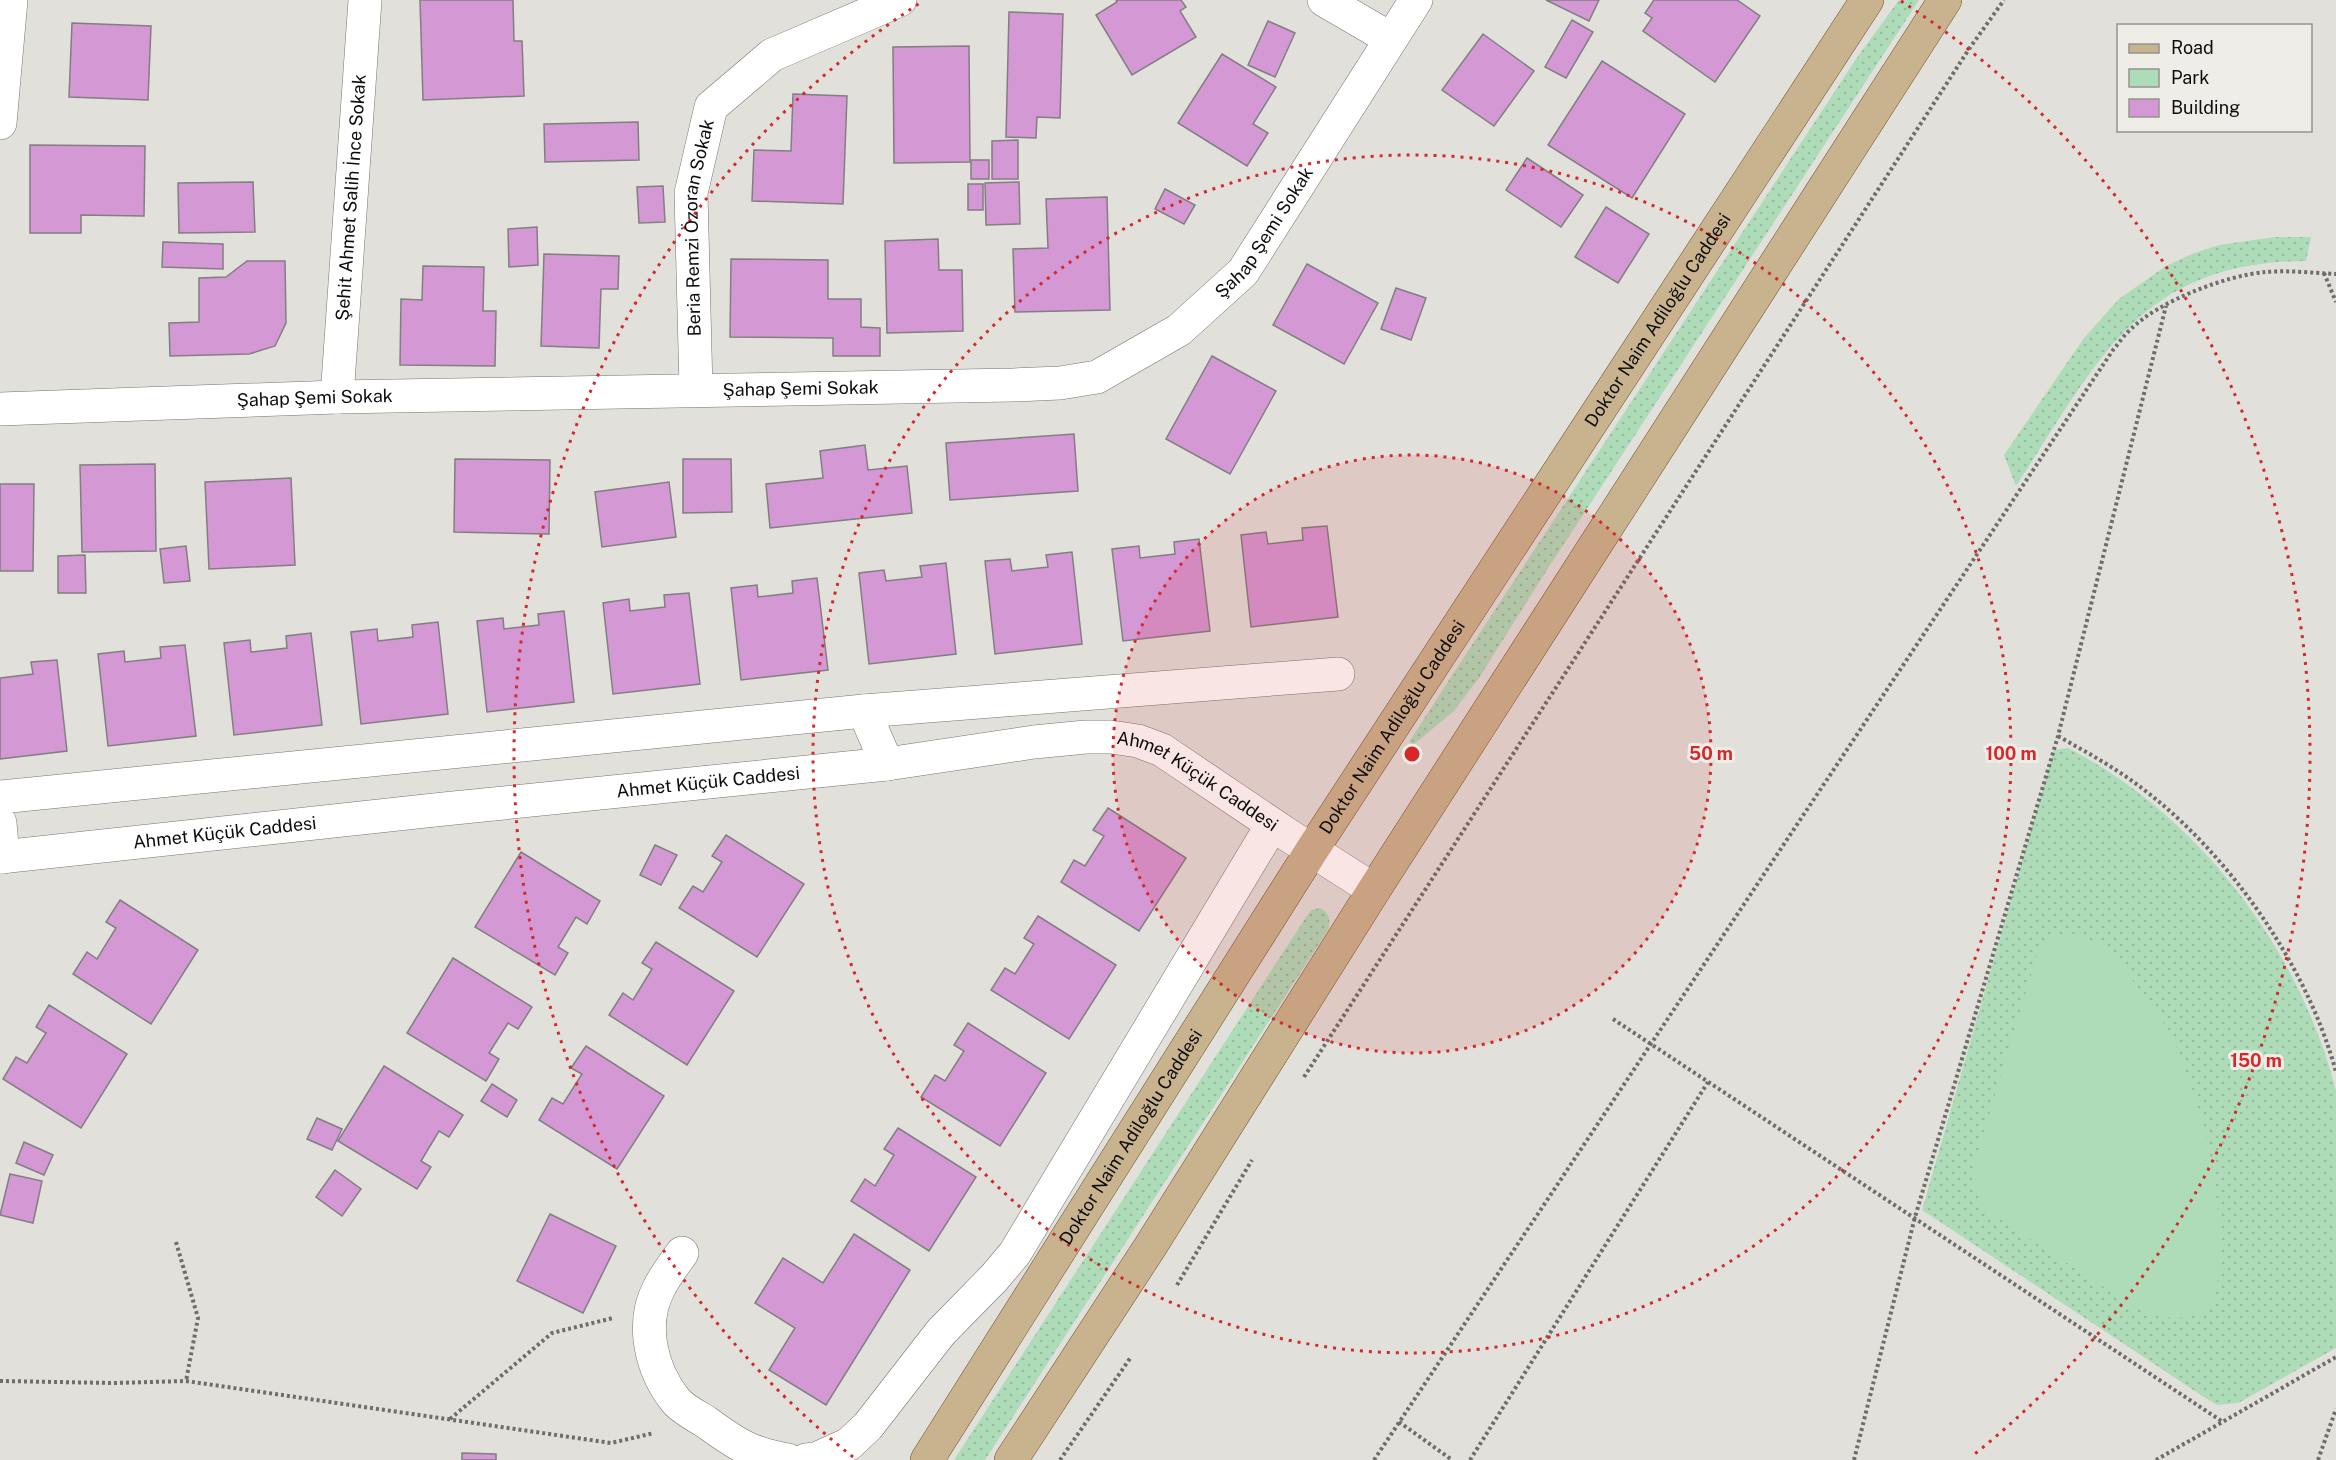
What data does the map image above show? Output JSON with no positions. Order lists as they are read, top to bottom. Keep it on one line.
{"streets":{"main road":["Doktor Naim Adiloğlu Caddesi"],"street":["Şehit Ahmet Salih İnce Sokak","Beria Remzi Özoran Sokak","Şahap Şemi Sokak","Ahmet Küçük Caddesi"]},"crossings":[["Şehit Ahmet Salih İnce Sokak","Şahap Şemi Sokak"],["Beria Remzi Özoran Sokak","Şahap Şemi Sokak"],["Doktor Naim Adiloğlu Caddesi","Ahmet Küçük Caddesi"]],"legend":["Road","Park","Building"],"rings":["50 m","100 m","150 m"]}
